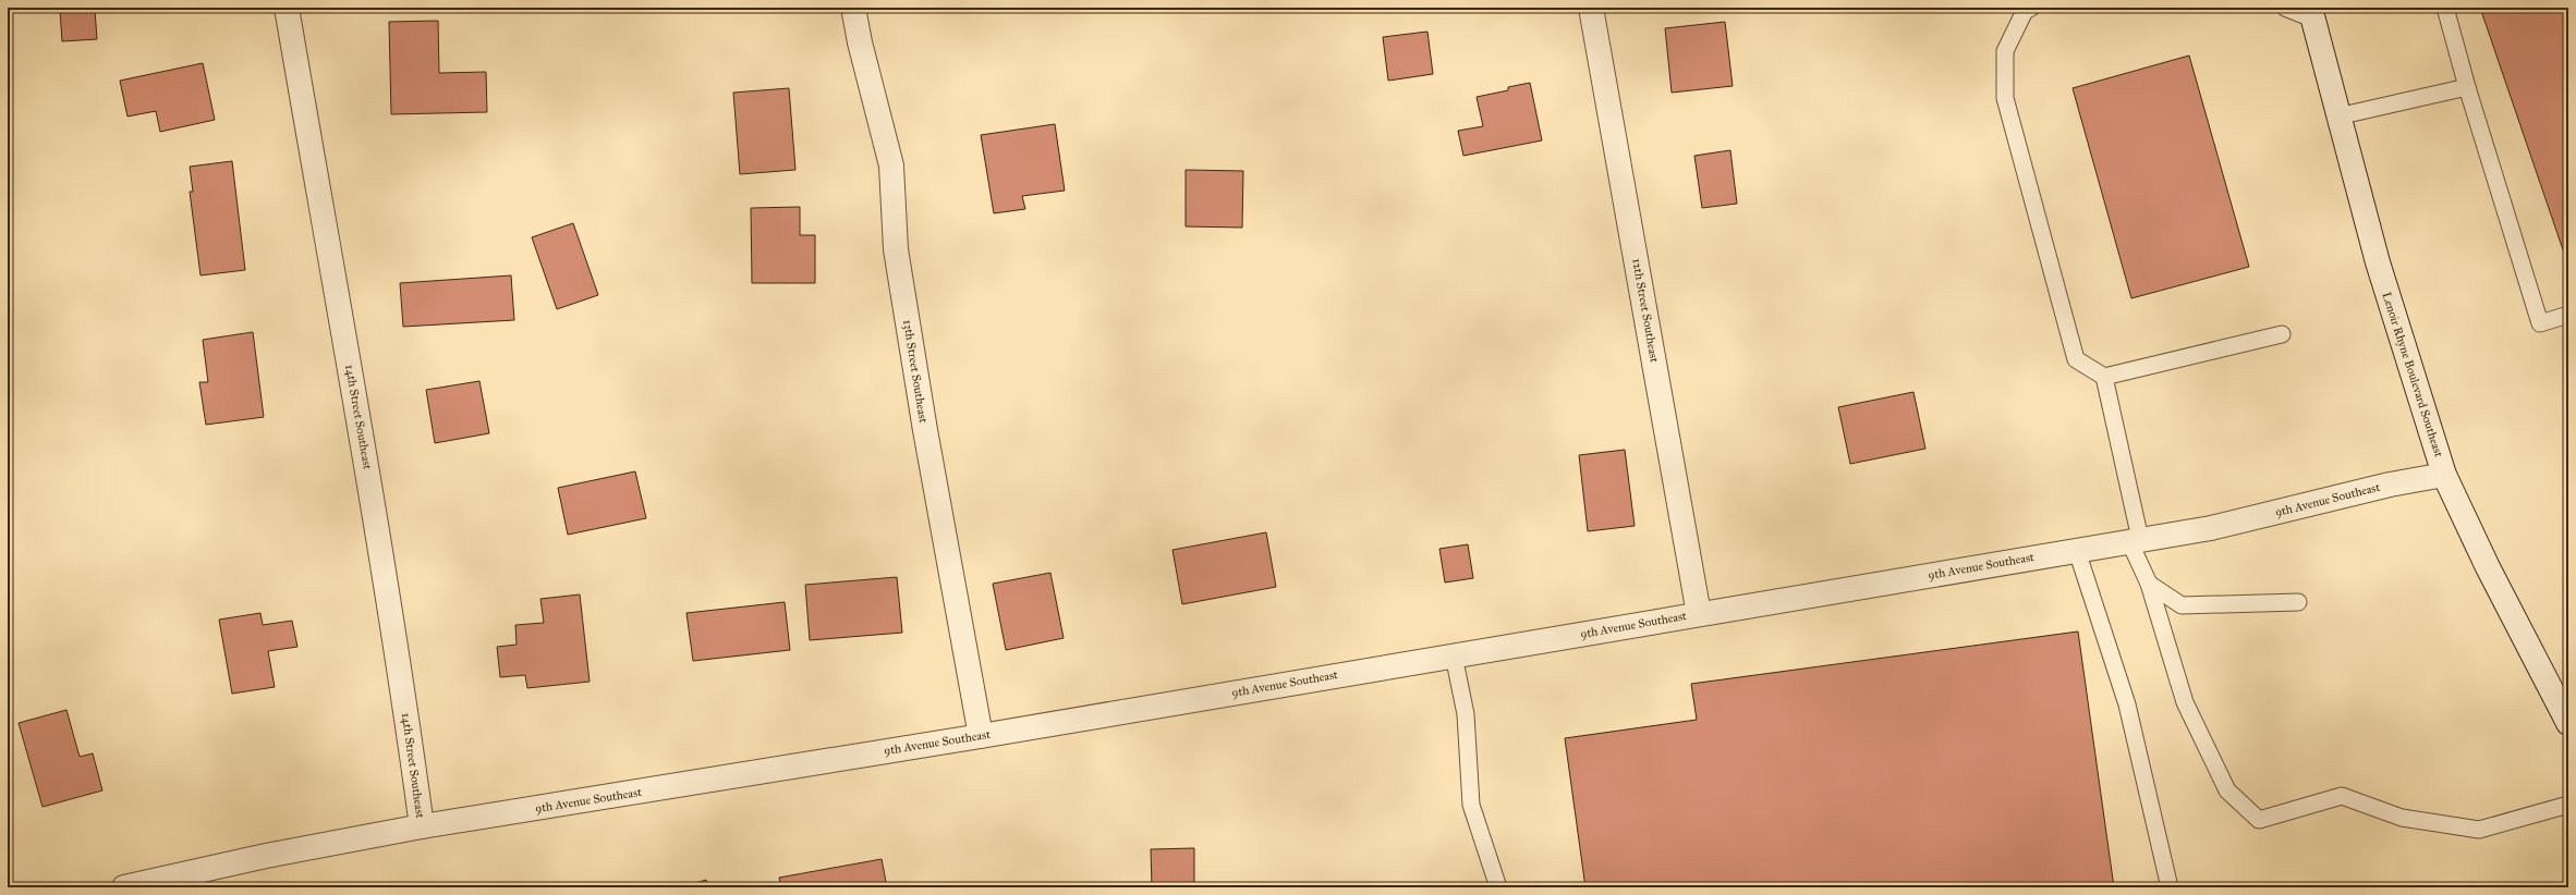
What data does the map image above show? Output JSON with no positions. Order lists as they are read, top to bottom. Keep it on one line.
{"streets":{"street":["12th Street Southeast","13th Street Southeast","Lenoir Rhyne Boulevard Southeast","14th Street Southeast","9th Avenue Southeast"]},"crossings":[["12th Street Southeast","9th Avenue Southeast"],["13th Street Southeast","9th Avenue Southeast"],["Lenoir Rhyne Boulevard Southeast","9th Avenue Southeast"],["14th Street Southeast","9th Avenue Southeast"]]}
